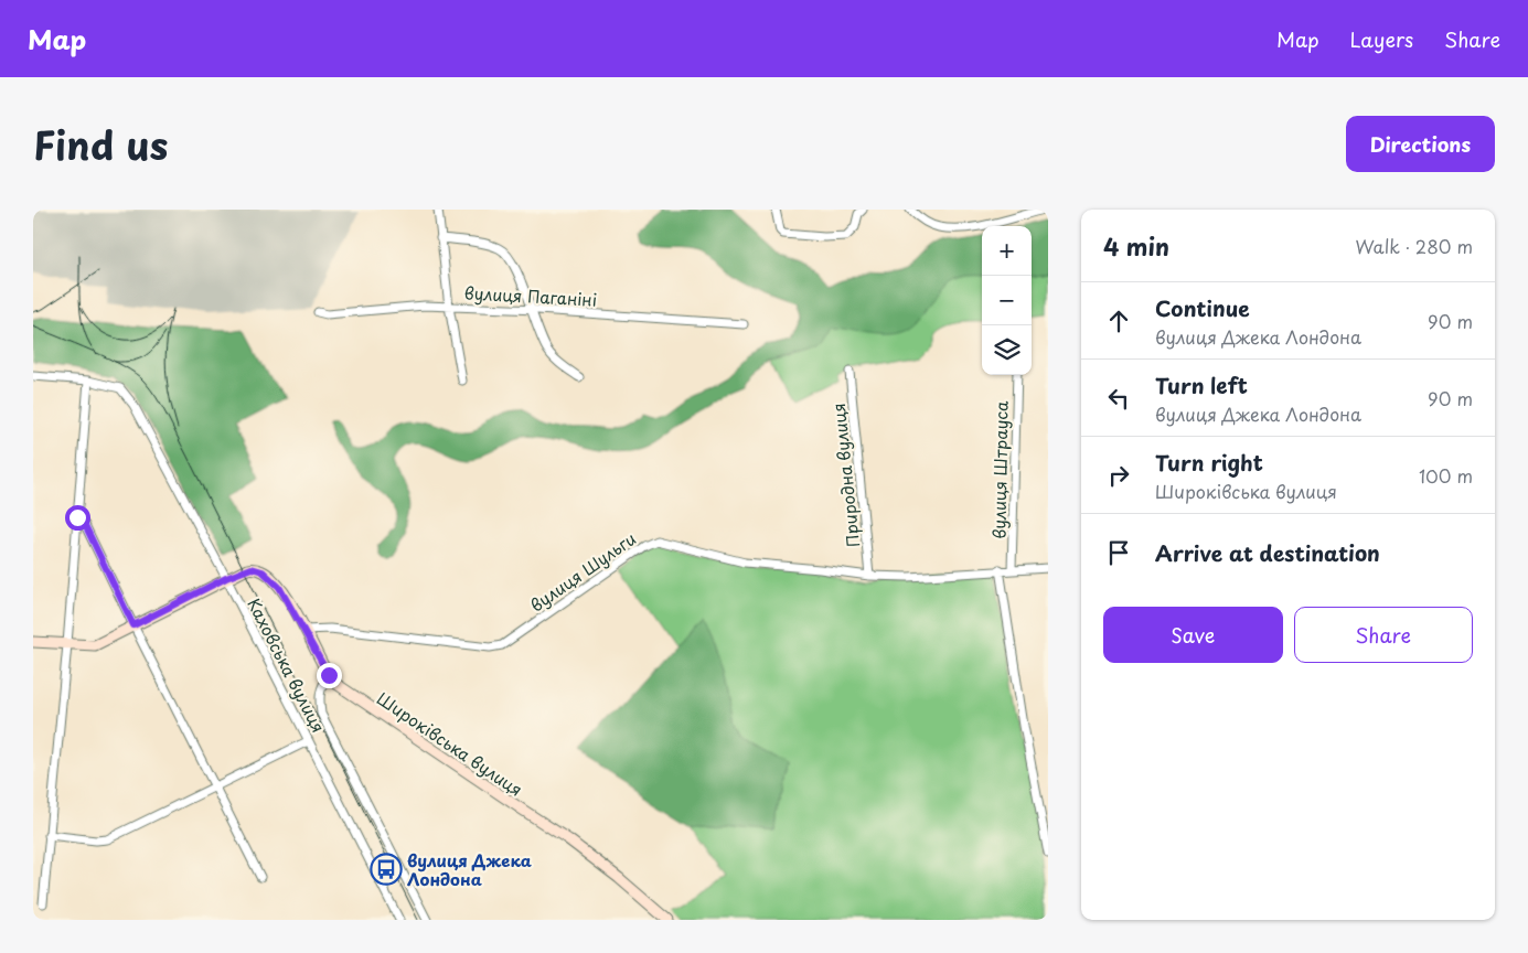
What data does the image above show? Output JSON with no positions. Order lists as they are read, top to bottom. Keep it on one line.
{"streets":{"main road":["Широківська вулиця"],"street":["вулиця Паганіні","вулиця Штрауса","Природна вулиця","вулиця Шульги","Каховська вулиця"]},"crossings":[["вулиця Штрауса","вулиця Шульги"],["Природна вулиця","вулиця Шульги"],["вулиця Шульги","Широківська вулиця"],["Каховська вулиця","Широківська вулиця"]],"places":{"bus stop":["вулиця Джека Лондона"]},"page":{"header":"Map","nav":["Map","Layers","Share"],"title":"Find us","buttons":["Directions",["Save","Share"]],"heading":["4 min","Walk · 280 m"],"map_buttons":["+","−"],"list":[["Continue","вулиця Джека Лондона","90 m"],["Turn left","вулиця Джека Лондона","90 m"],["Turn right","Широківська вулиця","100 m"],"Arrive at destination"]}}
